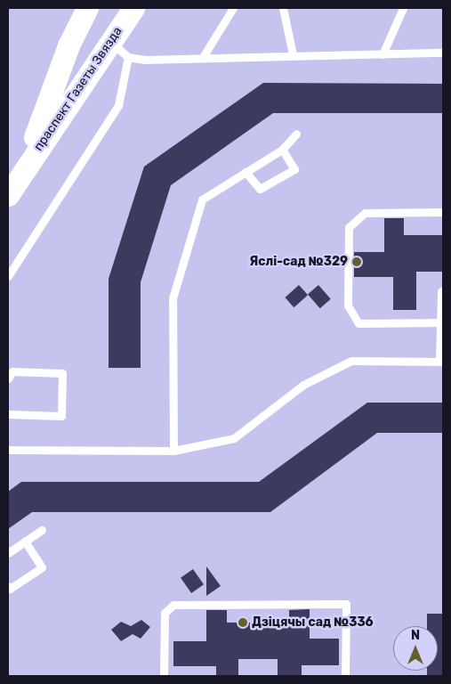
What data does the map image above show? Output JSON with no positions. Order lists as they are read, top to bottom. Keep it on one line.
{"streets":{"main road":["праспект Газеты Звязда"]},"places":["Яслі-сад №329","Дзіцячы сад №336"],"north":"top"}
